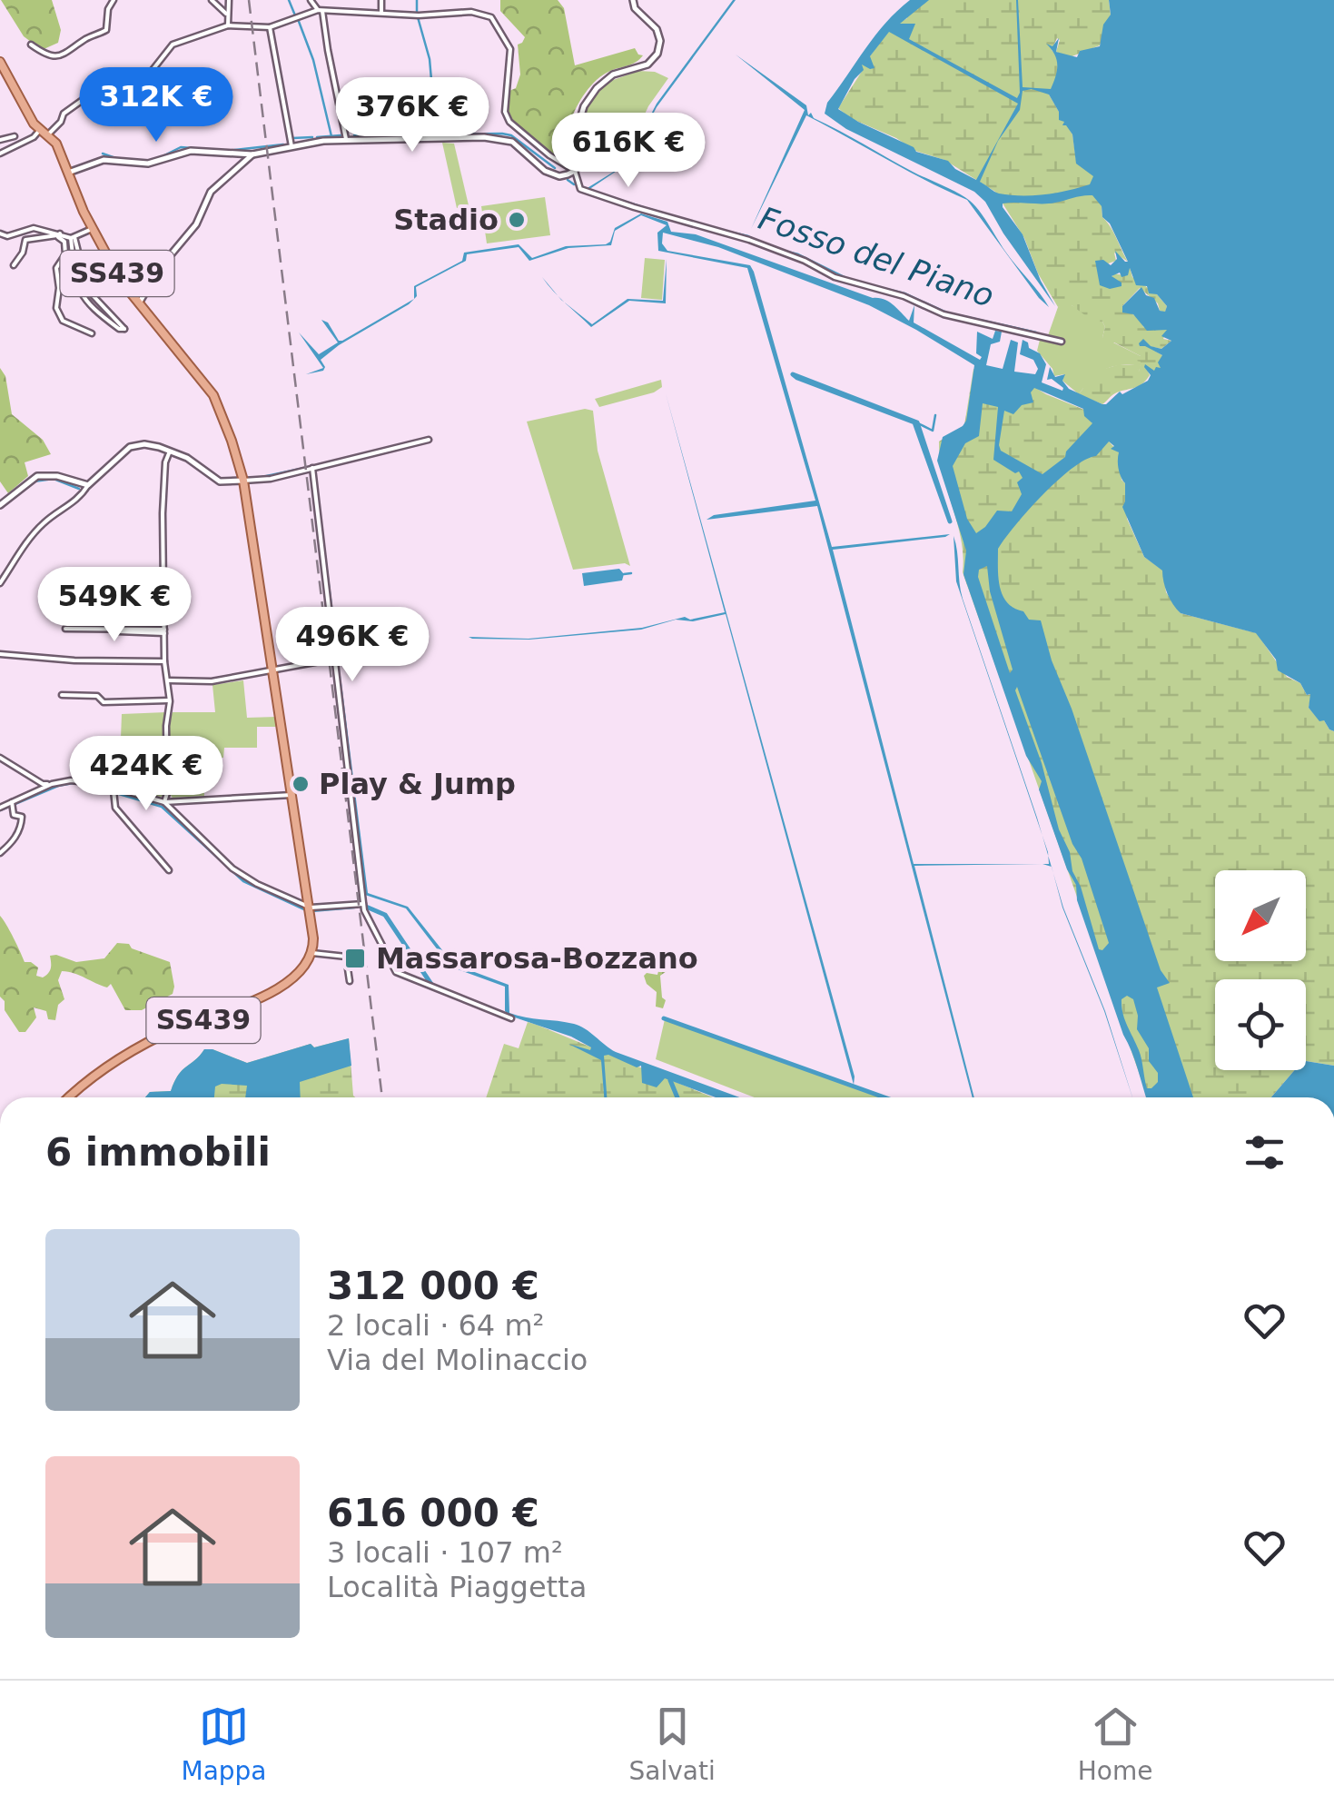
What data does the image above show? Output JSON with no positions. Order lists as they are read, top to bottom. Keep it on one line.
{"streets":{"main road":["SS439"]},"water":["Fosso del Piano"],"places":{"other":["Stadio","Play & Jump"],"transit":["Massarosa-Bozzano"]},"north":"bottom left","page":{"price":["312K €","376K €","616K €","549K €","496K €","424K €"],"heading":"6 immobili","list":[{"name":"312 000 €","note":"2 locali · 64 m² · Via del Molinaccio"},{"name":"616 000 €","note":"3 locali · 107 m² · Località Piaggetta"}],"tabs":["Mappa","Salvati","Home"]}}
